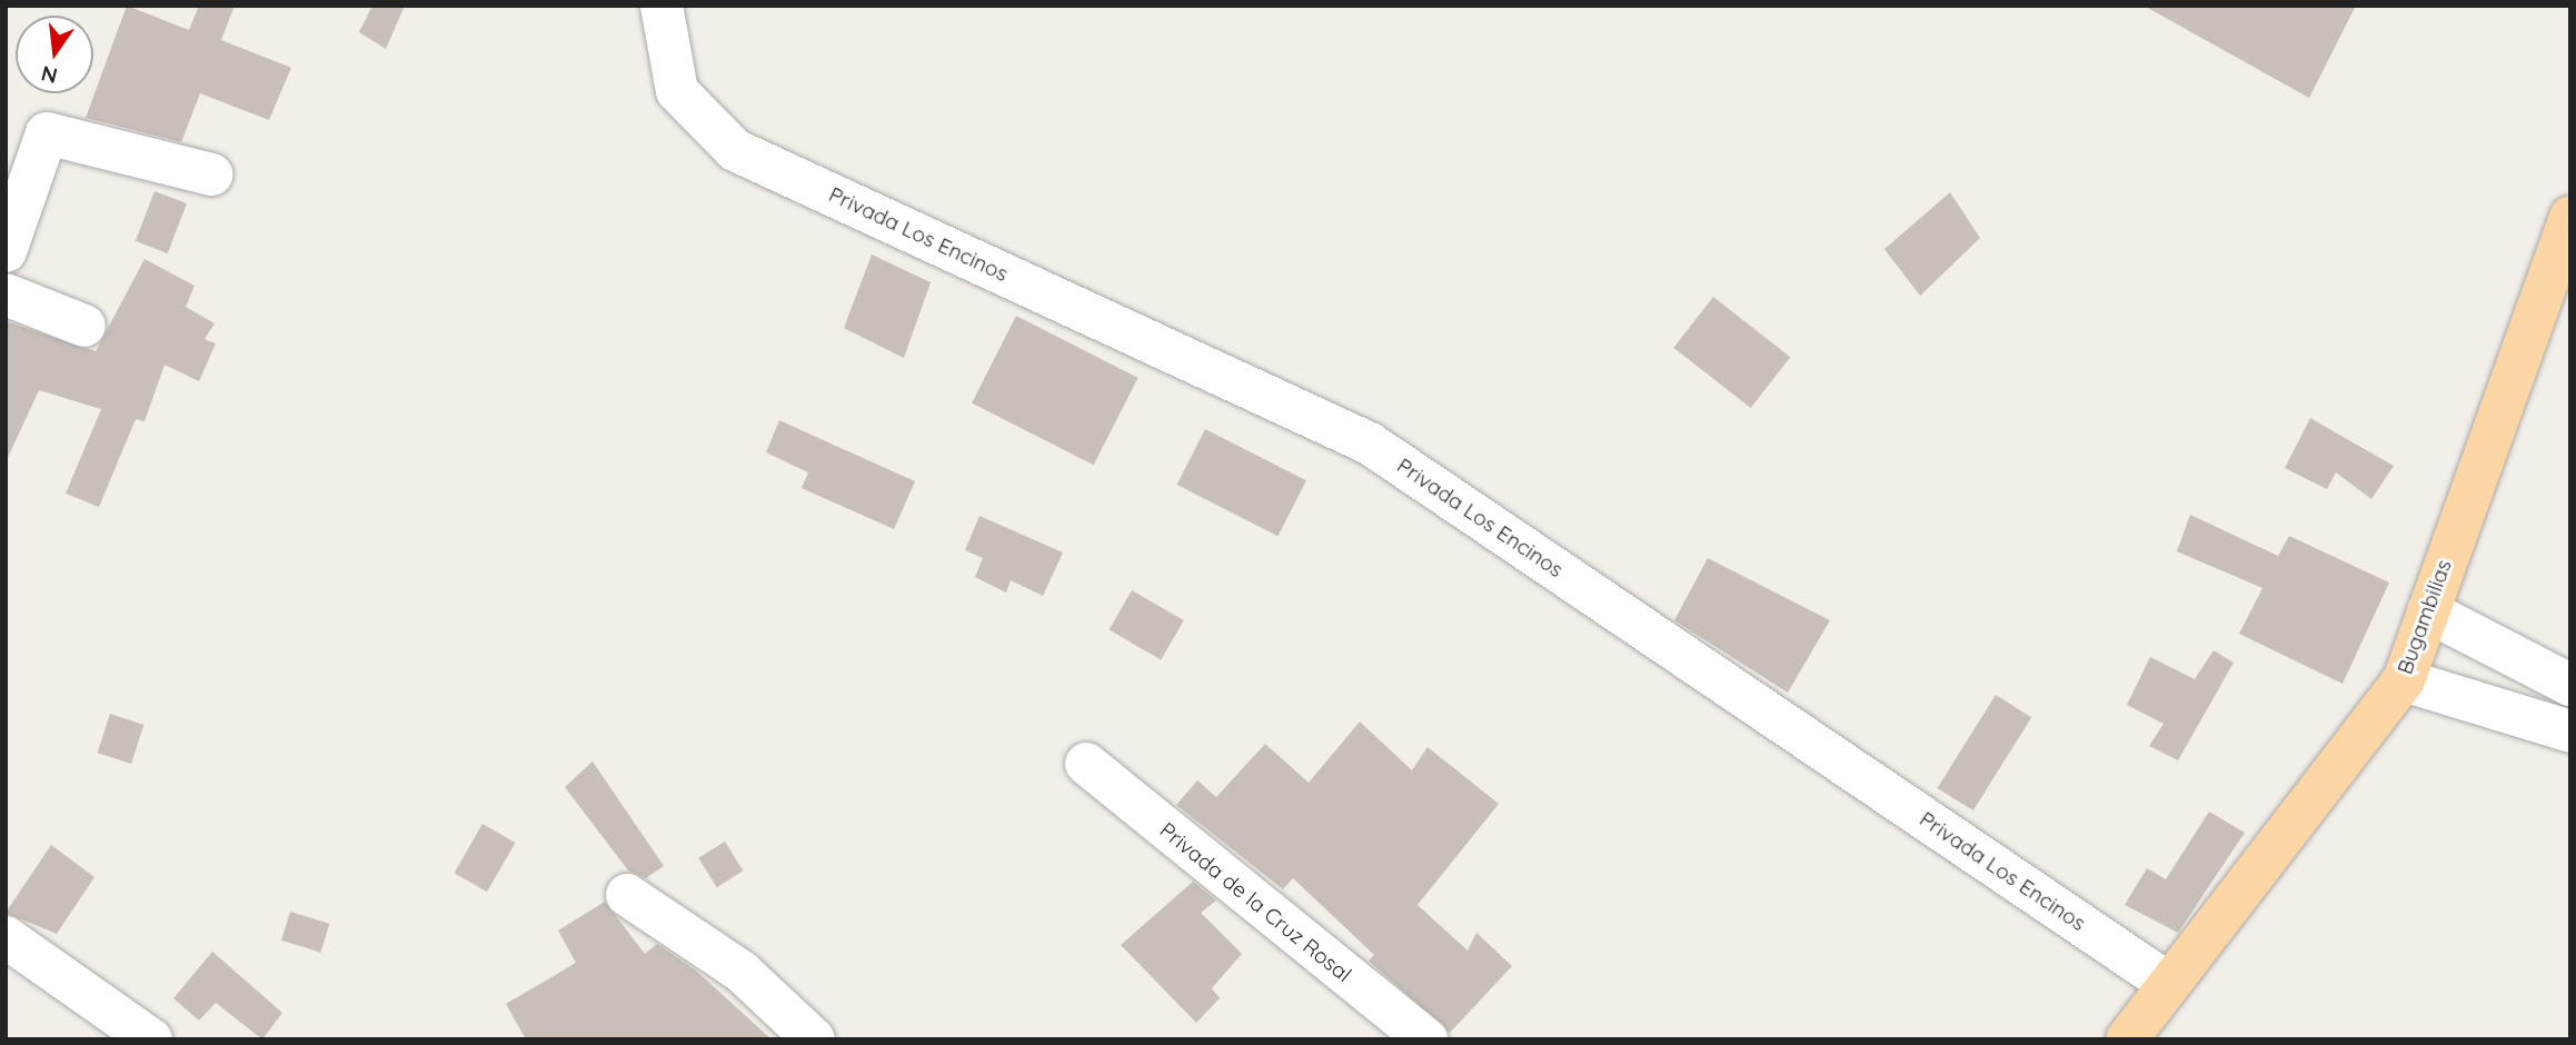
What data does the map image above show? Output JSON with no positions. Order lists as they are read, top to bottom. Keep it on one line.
{"streets":{"main road":["Bugambilias"],"street":["Privada Los Encinos","Privada de la Cruz Rosal"]},"crossings":[["Privada Los Encinos","Bugambilias"]],"north":"bottom"}
